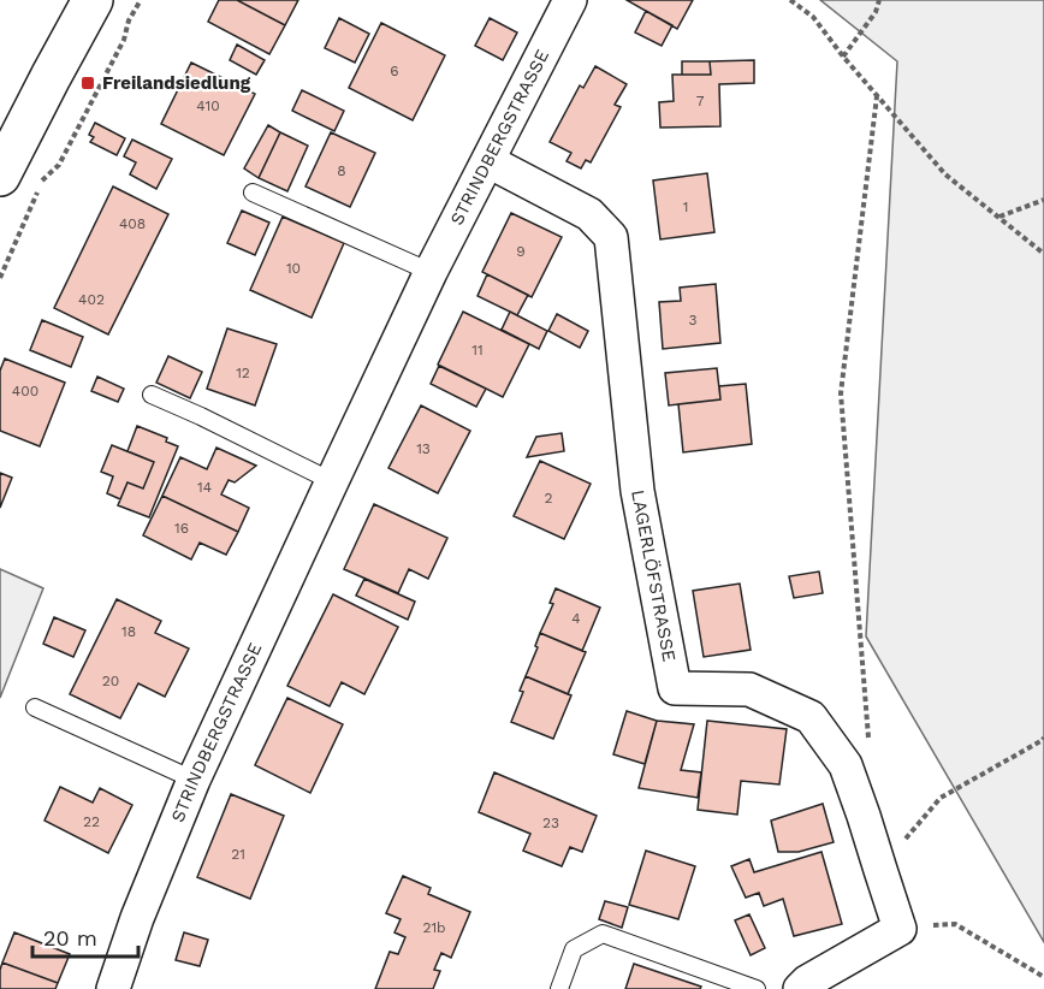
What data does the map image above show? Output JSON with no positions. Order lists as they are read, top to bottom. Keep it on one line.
{"streets":{"street":["STRINDBERGSTRASSE","LAGERLÖFSTRASSE"]},"crossings":[["STRINDBERGSTRASSE","LAGERLÖFSTRASSE"]],"places":{"transit":["Freilandsiedlung"]},"house_numbers":["6","7","410","8","1","408","9","10","402","3","11","12","400","13","14","2","16","4","18","20","22","23","21","21b"],"scale_bar":"20 m"}
